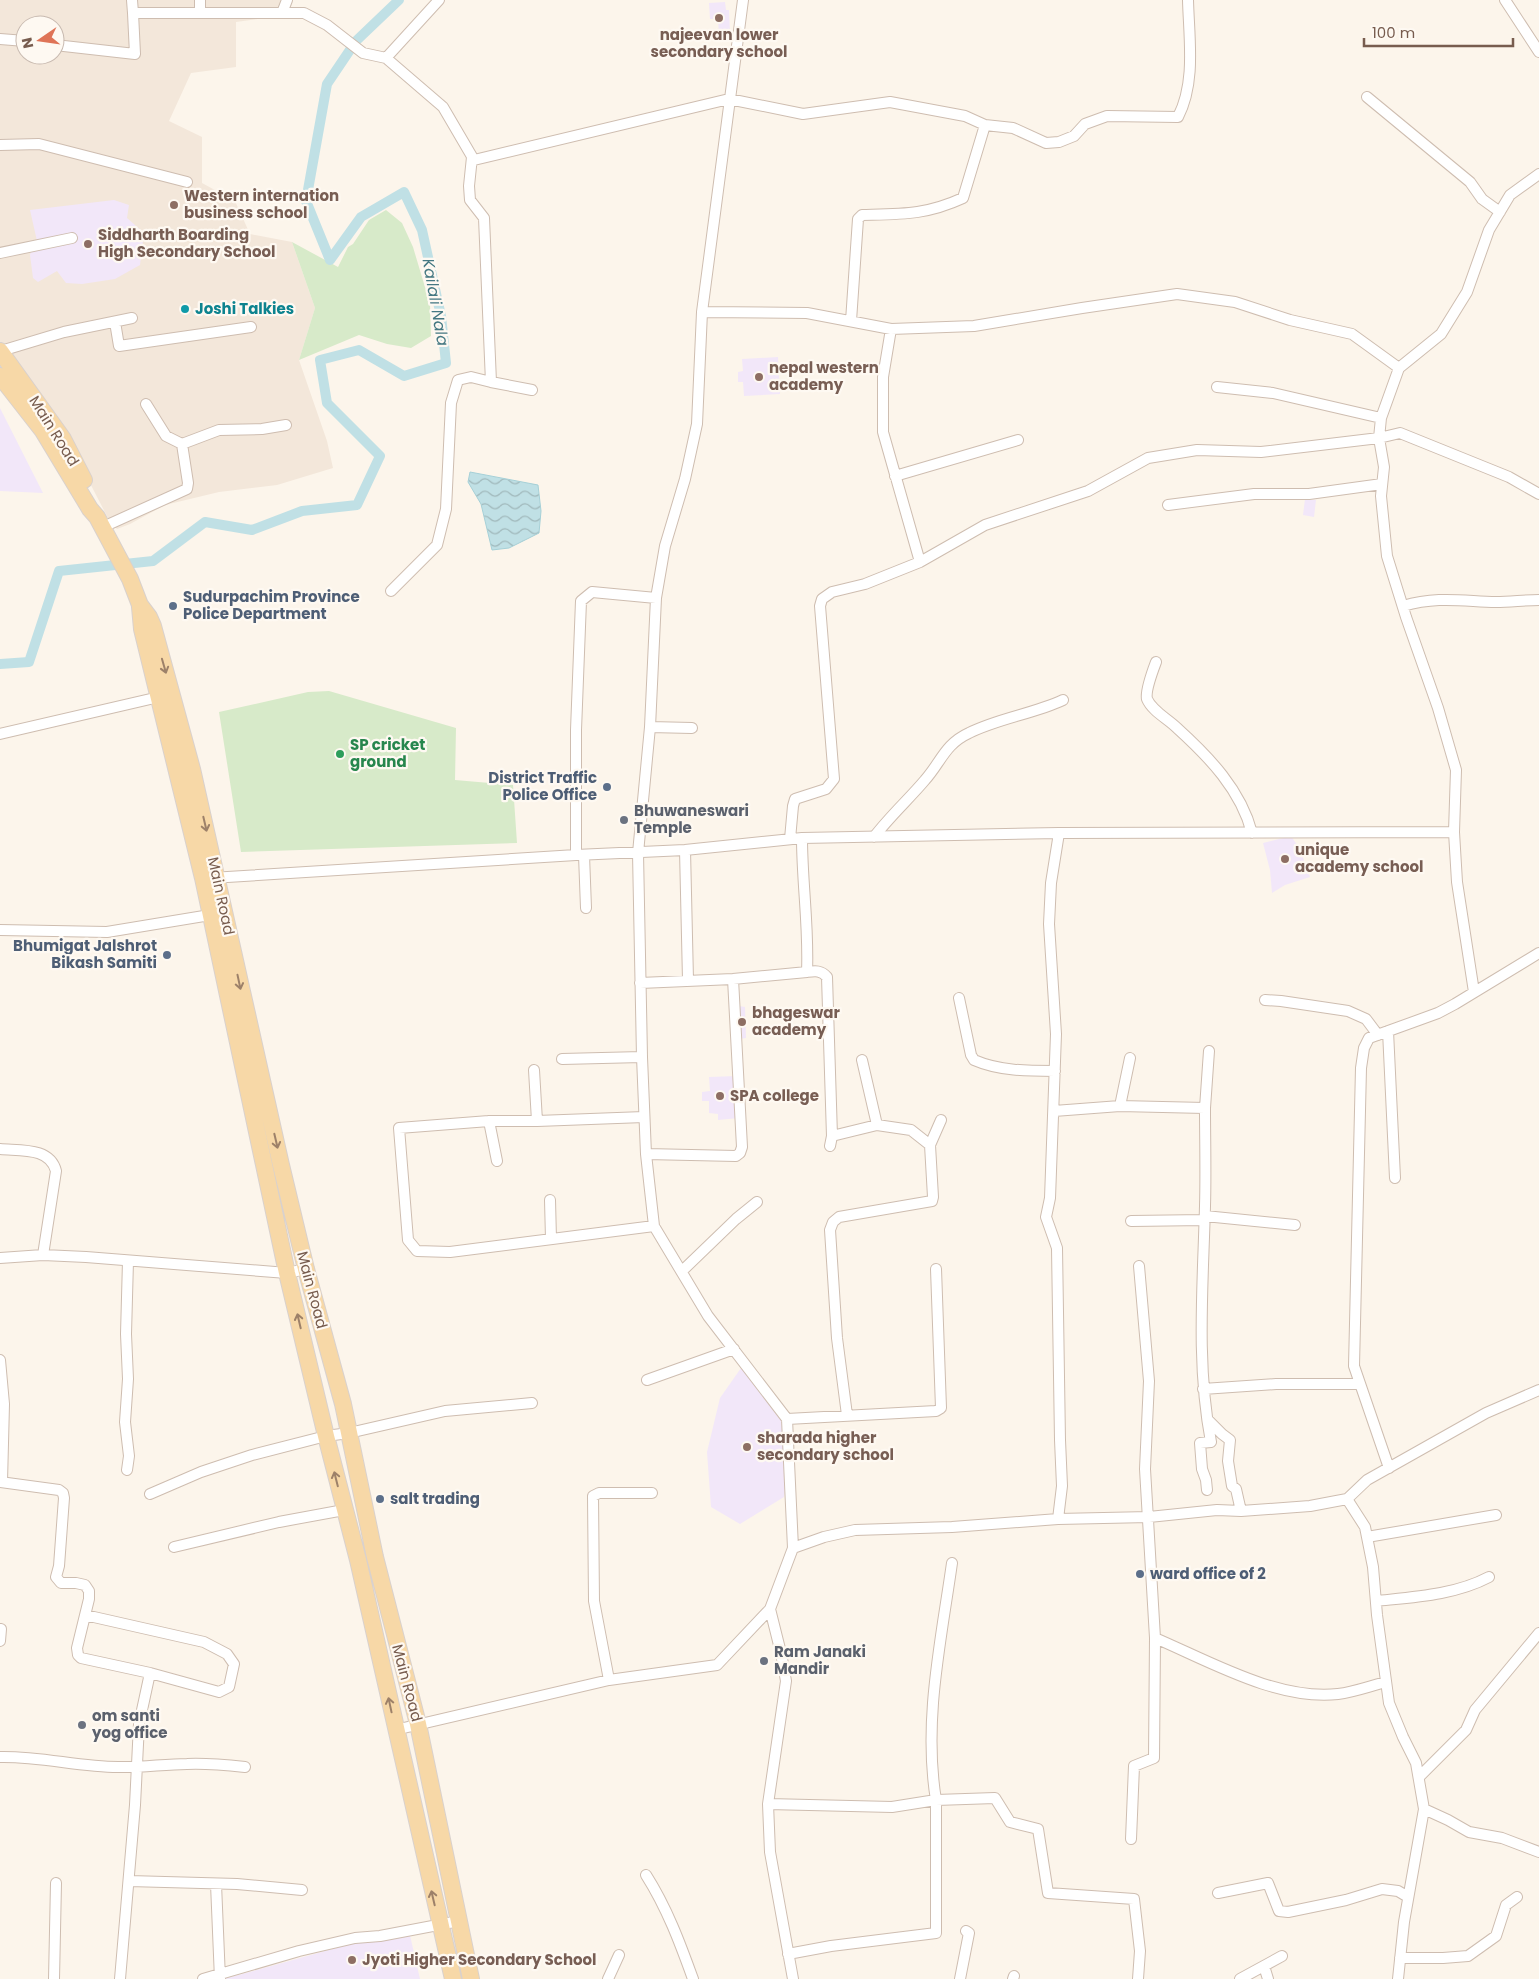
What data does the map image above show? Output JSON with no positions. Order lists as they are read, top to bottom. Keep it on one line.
{"streets":{"main road":["Main Road"]},"water":["Kailali Nala"],"places":["najeevan lower secondary school","Western internation business school","Siddharth Boarding High Secondary School","Joshi Talkies","nepal western academy","Sudurpachim Province Police Department","SP cricket ground","District Traffic Police Office","Bhuwaneswari Temple","unique academy school","Bhumigat Jalshrot Bikash Samiti","bhageswar academy","SPA college","sharada higher secondary school","salt trading","ward office of 2","Ram Janaki Mandir","om santi yog office","Jyoti Higher Secondary School"],"scale_bar":"100 m","north":"left"}
